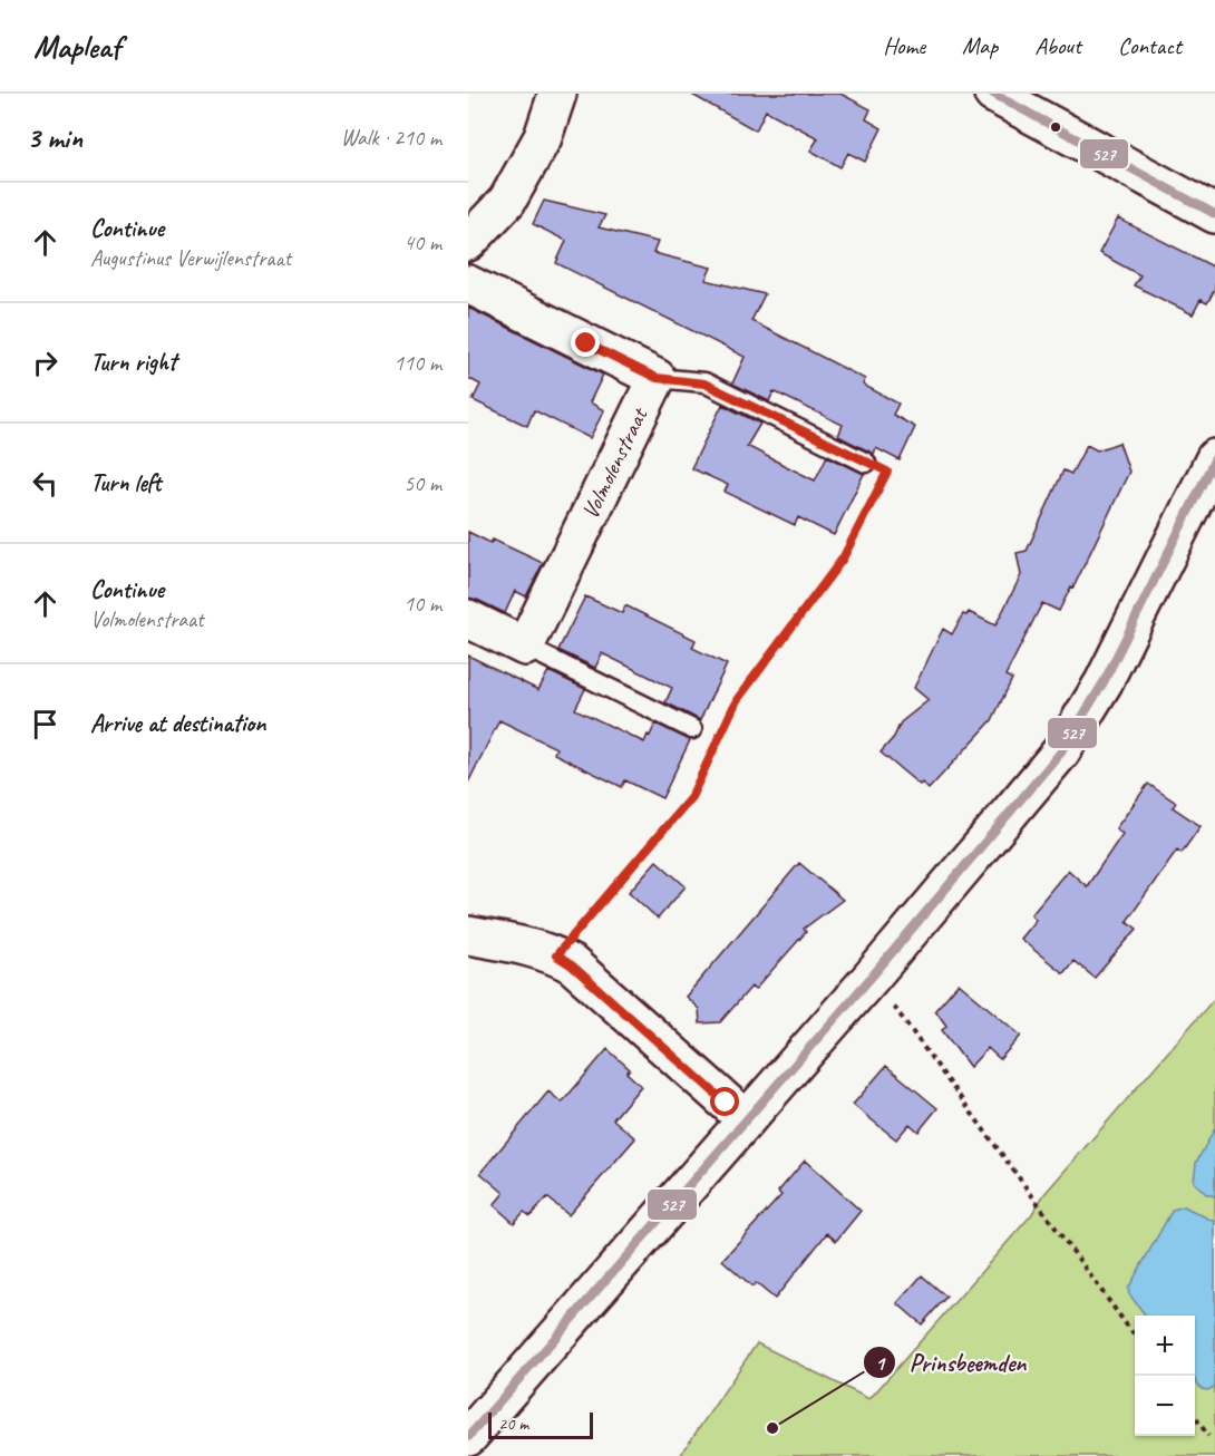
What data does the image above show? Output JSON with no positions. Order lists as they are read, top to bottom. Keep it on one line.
{"streets":{"street":["Volmolenstraat"]},"places":["Prinsbeemden"],"lines":["transit line 527"],"scale_bar":"20 m","page":{"header":"Mapleaf","nav":["Home","Map","About","Contact"],"heading":["3 min","Walk · 210 m"],"list":[["Continue","Augustinus Verwijlenstraat","40 m"],["Turn right","110 m"],["Turn left","50 m"],["Continue","Volmolenstraat","10 m"],"Arrive at destination"],"map_buttons":["+","−"],"scale":"20 m"}}
